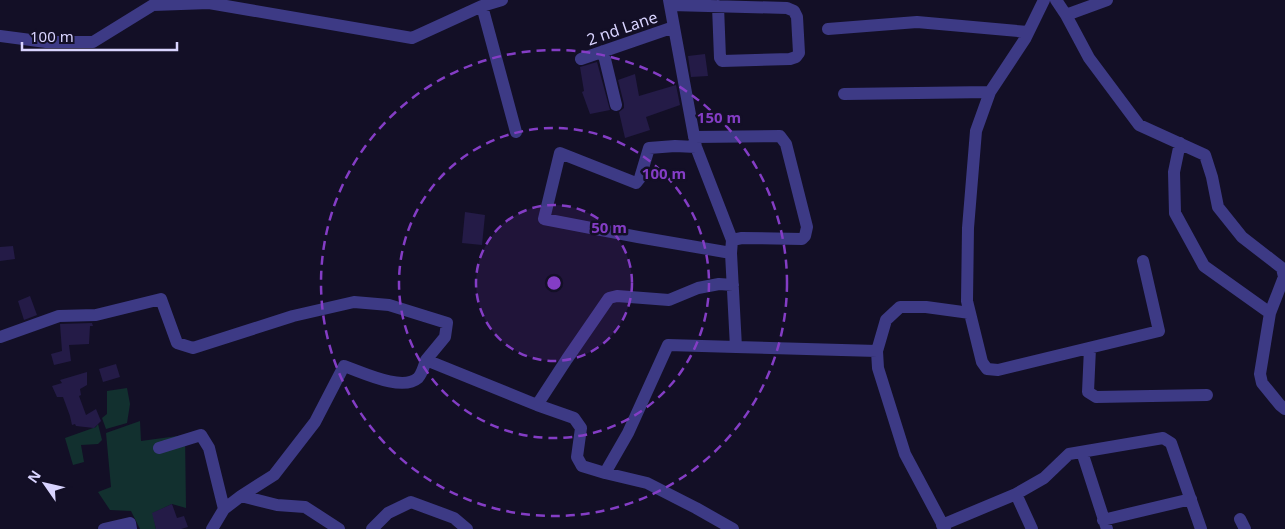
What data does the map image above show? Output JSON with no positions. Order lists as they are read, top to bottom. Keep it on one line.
{"streets":{"street":["2 nd Lane"]},"scale_bar":"100 m","north":"top left","rings":["150 m","100 m","50 m"]}
